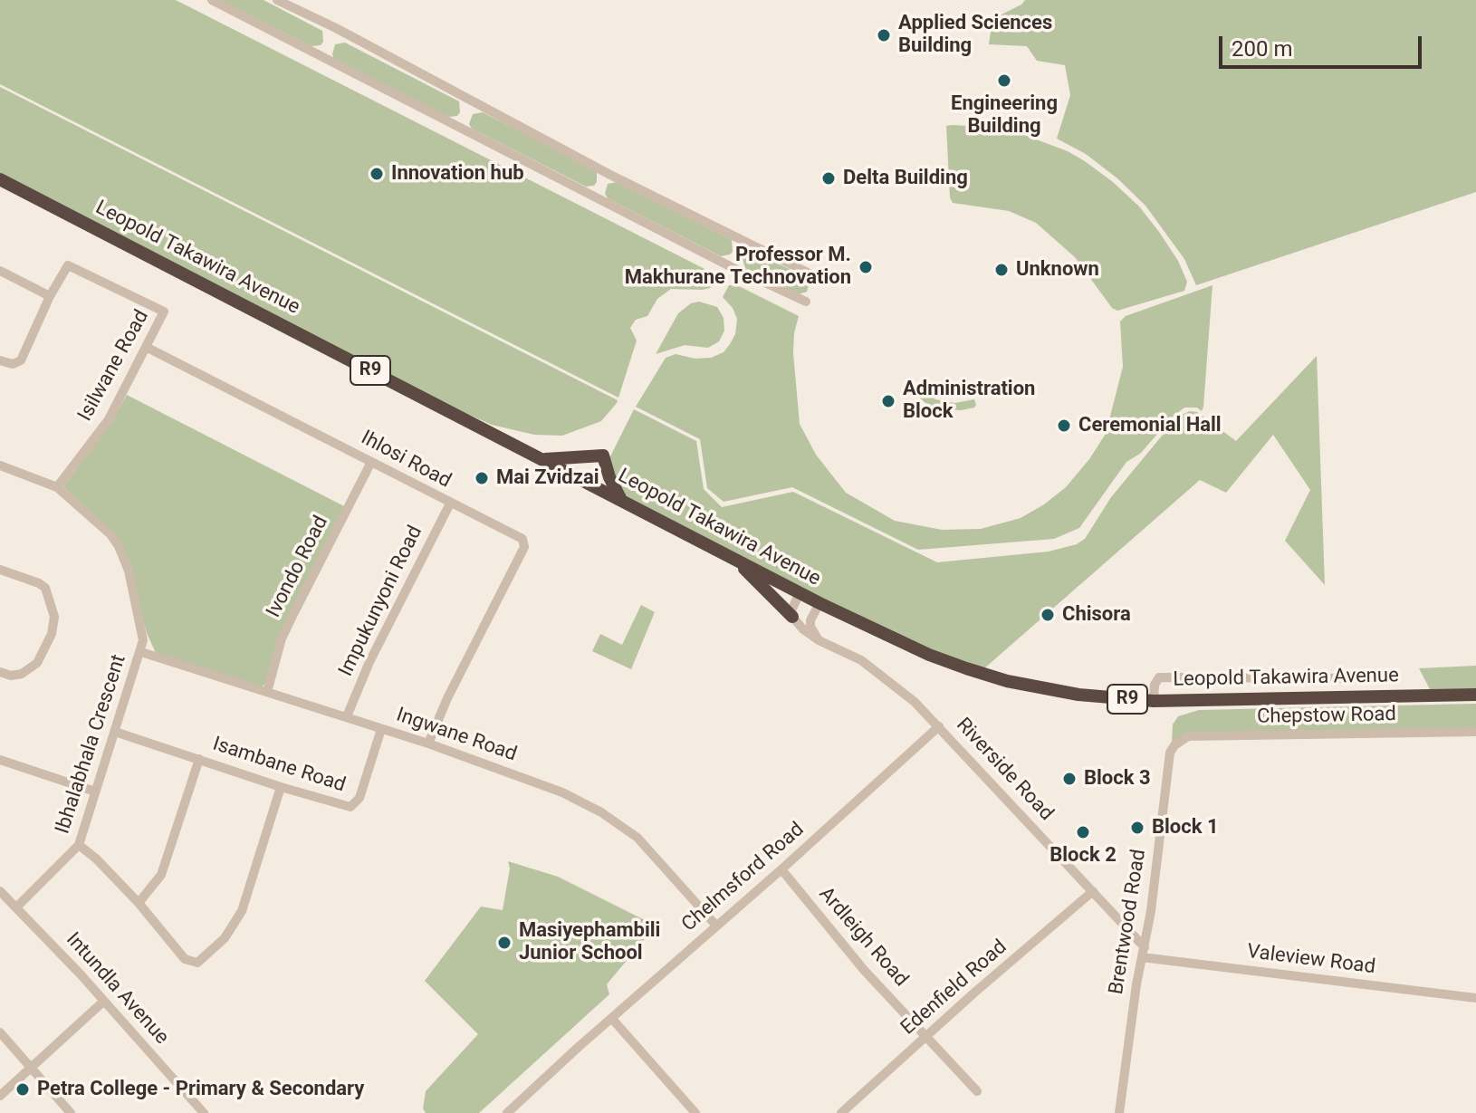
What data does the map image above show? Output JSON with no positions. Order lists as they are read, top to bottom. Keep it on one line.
{"streets":{"highway":["Leopold Takawira Avenue","R9"],"street":["Isilwane Road","Ihlosi Road","Ivondo Road","Impukunyoni Road","Chepstow Road","Ingwane Road","Ibhalabhala Crescent","Isambane Road","Riverside Road","Chelmsford Road","Brentwood Road","Ardleigh Road","Valeview Road","Edenfield Road","Intundla Avenue"]},"crossings":[["Isilwane Road","Ihlosi Road"],["Isilwane Road","Ibhalabhala Crescent"],["Ihlosi Road","Ivondo Road"],["Ihlosi Road","Impukunyoni Road"],["Ihlosi Road","Ingwane Road"],["Ivondo Road","Ingwane Road"],["Impukunyoni Road","Ingwane Road"],["Chepstow Road","Brentwood Road"],["Ingwane Road","Ibhalabhala Crescent"],["Ingwane Road","Isambane Road"],["Ingwane Road","Chelmsford Road"],["Ibhalabhala Crescent","Isambane Road"],["Ibhalabhala Crescent","Intundla Avenue"],["Riverside Road","Chelmsford Road"],["Riverside Road","Brentwood Road"],["Riverside Road","Valeview Road"],["Riverside Road","Edenfield Road"],["Chelmsford Road","Ardleigh Road"],["Brentwood Road","Valeview Road"],["Ardleigh Road","Edenfield Road"]],"places":["Applied Sciences Building","Engineering Building","Innovation hub","Delta Building","Professor M. Makhurane Technovation","Unknown","Administration Block","Ceremonial Hall","Mai Zvidzai","Chisora","Block 3","Block 1","Block 2","Masiyephambili Junior School","Petra College - Primary & Secondary"],"scale_bar":"200 m"}
